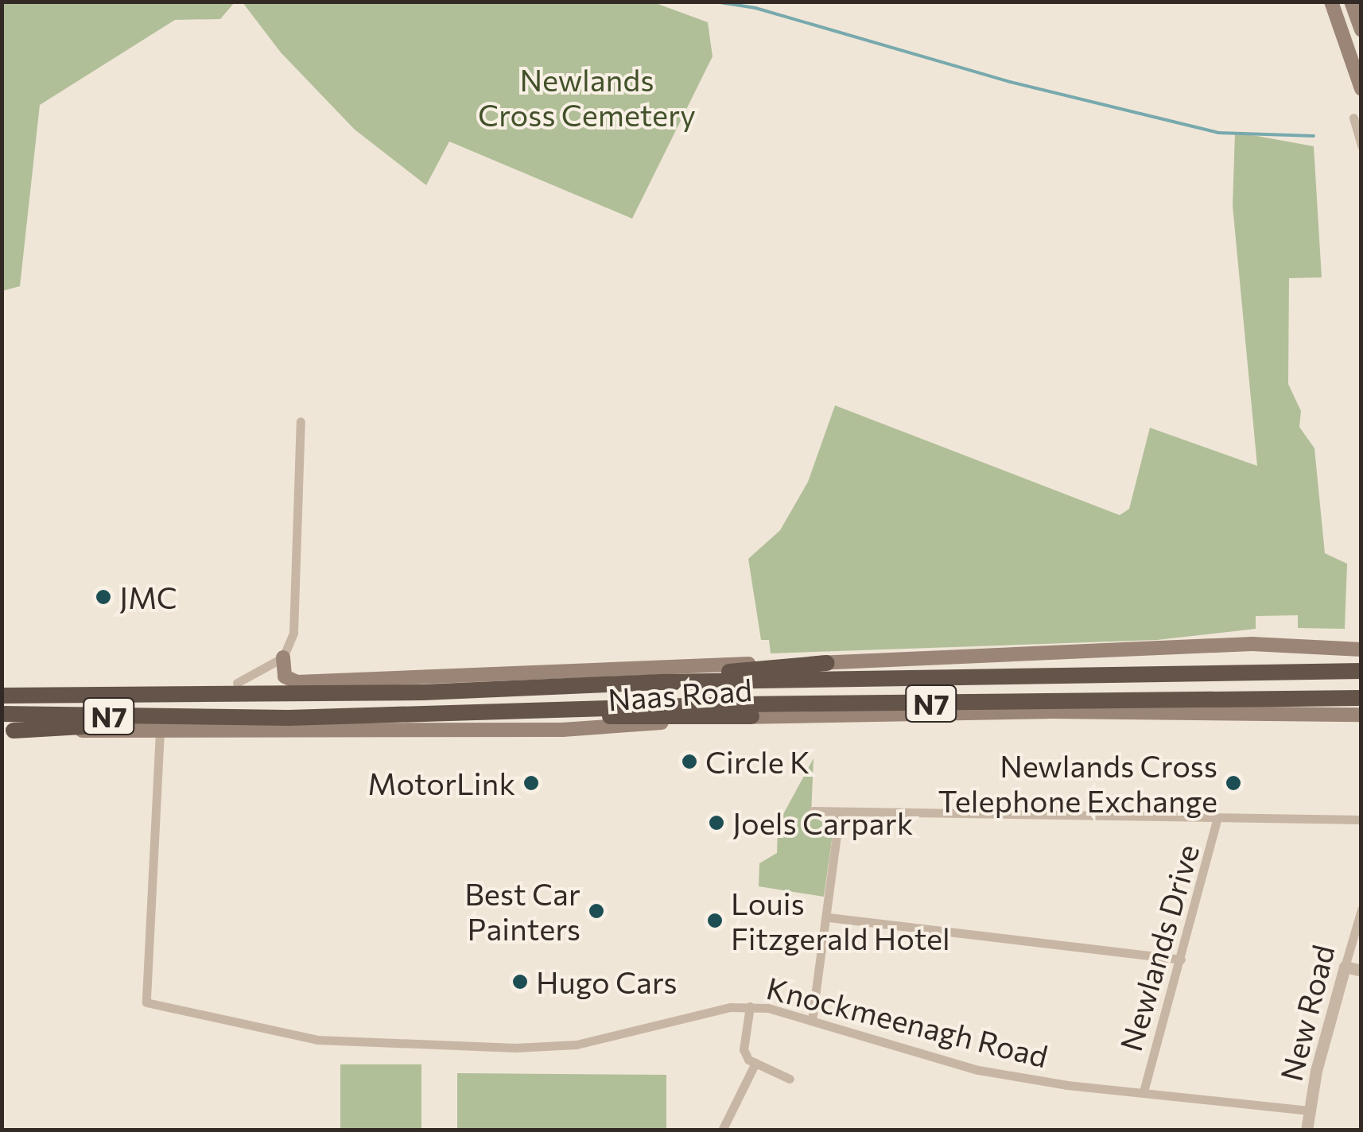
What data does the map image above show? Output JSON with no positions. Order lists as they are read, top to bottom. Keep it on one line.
{"streets":{"highway":["Naas Road","N7"],"street":["Newlands Drive","New Road","Knockmeenagh Road"]},"crossings":[["Naas Road","N7"],["Naas Road","Knockmeenagh Road"],["Newlands Drive","Knockmeenagh Road"],["New Road","Knockmeenagh Road"]],"parks":["Newlands Cross Cemetery"],"places":["JMC","Circle K","MotorLink","Newlands Cross Telephone Exchange","Joels Carpark","Best Car Painters","Louis Fitzgerald Hotel","Hugo Cars"]}
